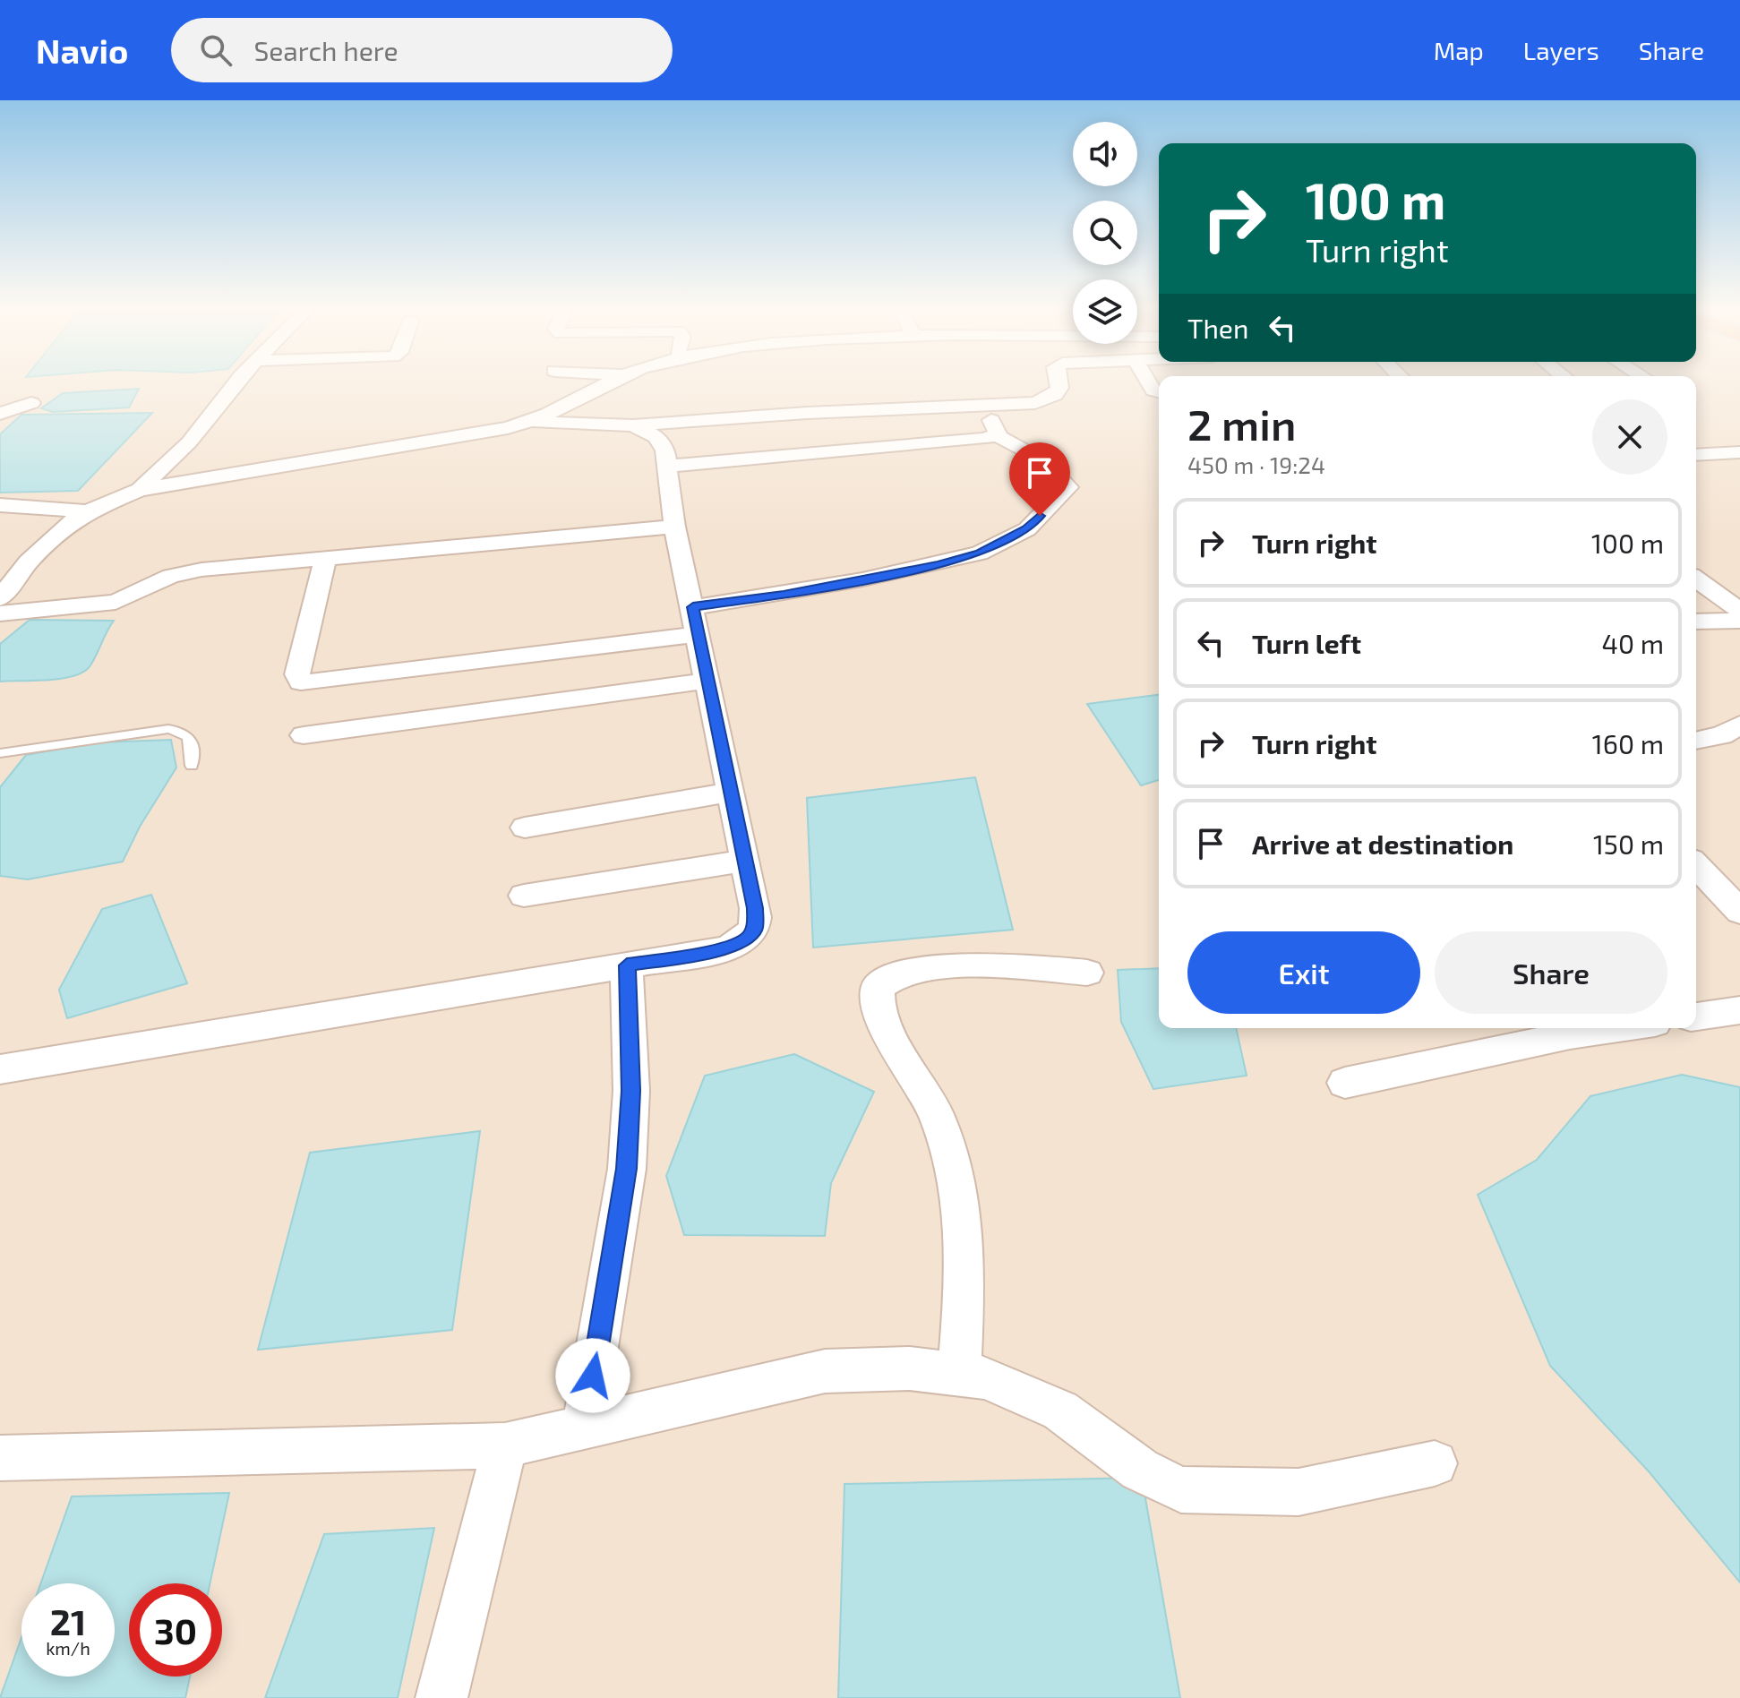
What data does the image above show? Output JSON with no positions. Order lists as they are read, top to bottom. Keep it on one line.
{"page":{"header":"Navio","search":"Search here","nav":["Map","Layers","Share"],"turn":["100 m","Turn right"],"then":"Then","heading":["2 min","450 m · 19:24"],"list":[{"name":"Turn right","value":"100 m"},{"name":"Turn left","value":"40 m"},{"name":"Turn right","value":"160 m"},{"name":"Arrive at destination","value":"150 m"}],"buttons":["Exit","Share"],"speed":"21 km/h","limit":"30"}}
